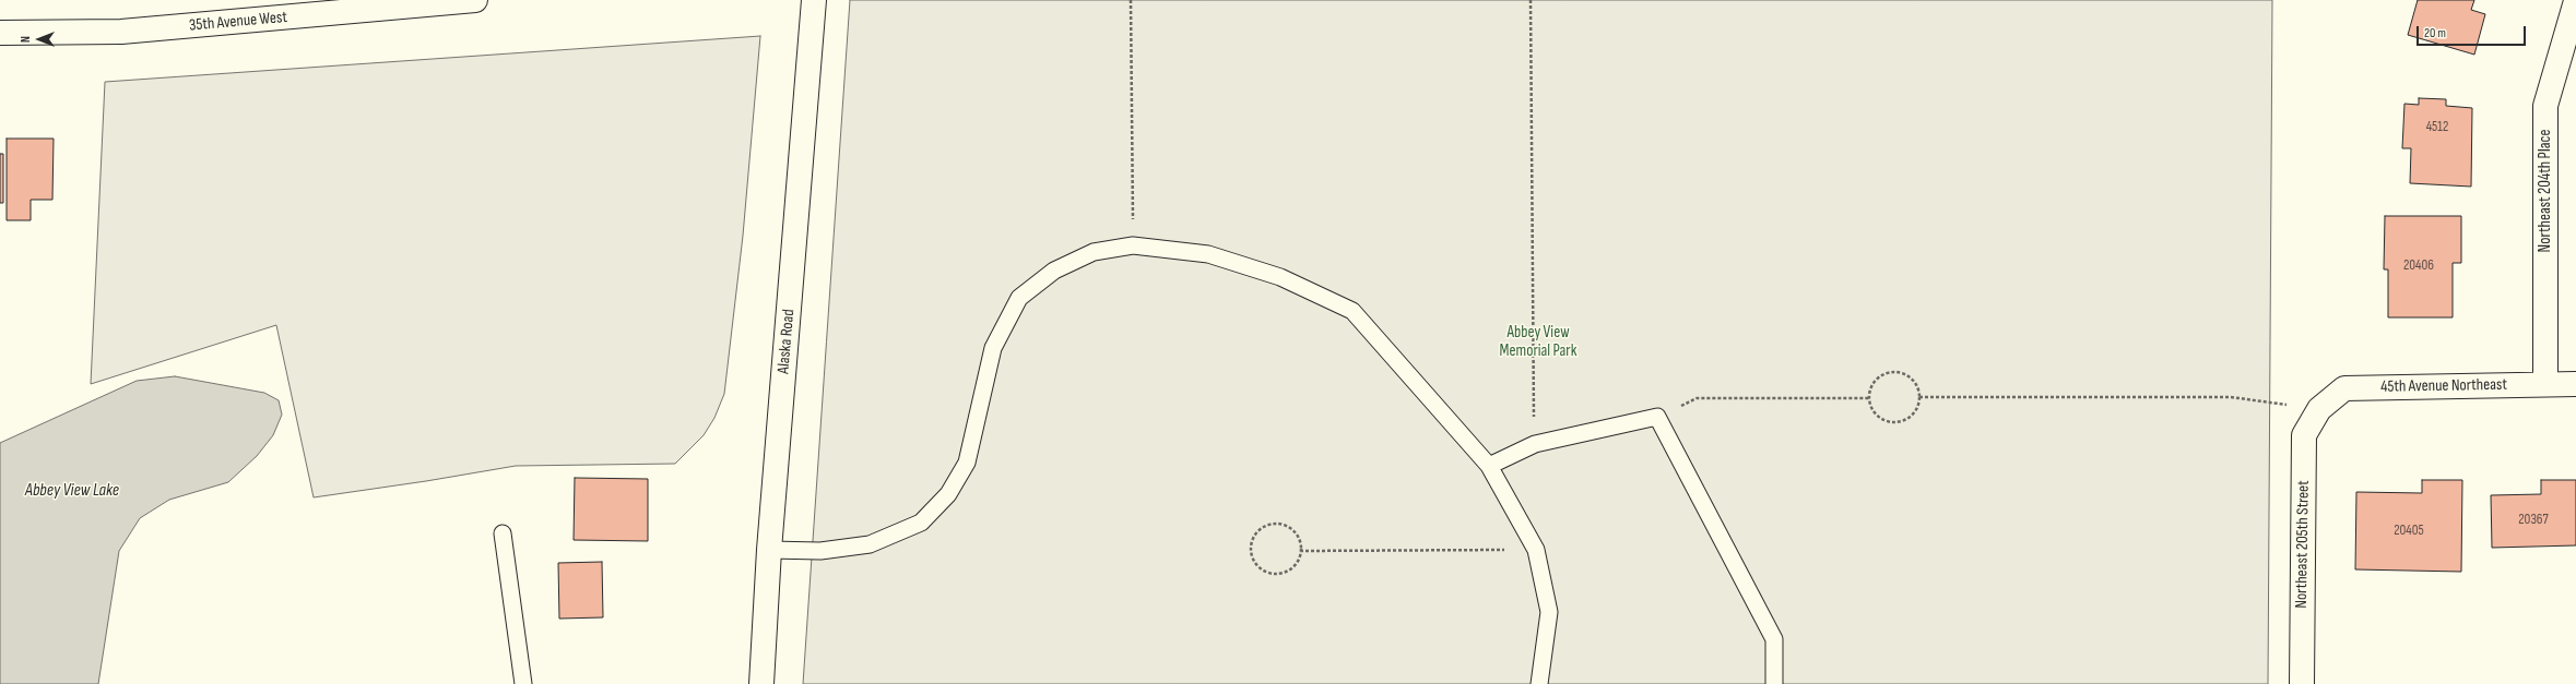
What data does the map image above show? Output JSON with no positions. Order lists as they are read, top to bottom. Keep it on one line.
{"streets":{"street":["35th Avenue West","Northeast 204th Place","Alaska Road","45th Avenue Northeast","Northeast 205th Street"]},"crossings":[["Northeast 204th Place","45th Avenue Northeast"],["45th Avenue Northeast","Northeast 205th Street"]],"water":["Abbey View Lake"],"parks":["Abbey View Memorial Park"],"house_numbers":["4512","20406","20367","20405"],"scale_bar":"20 m","north":"left"}
